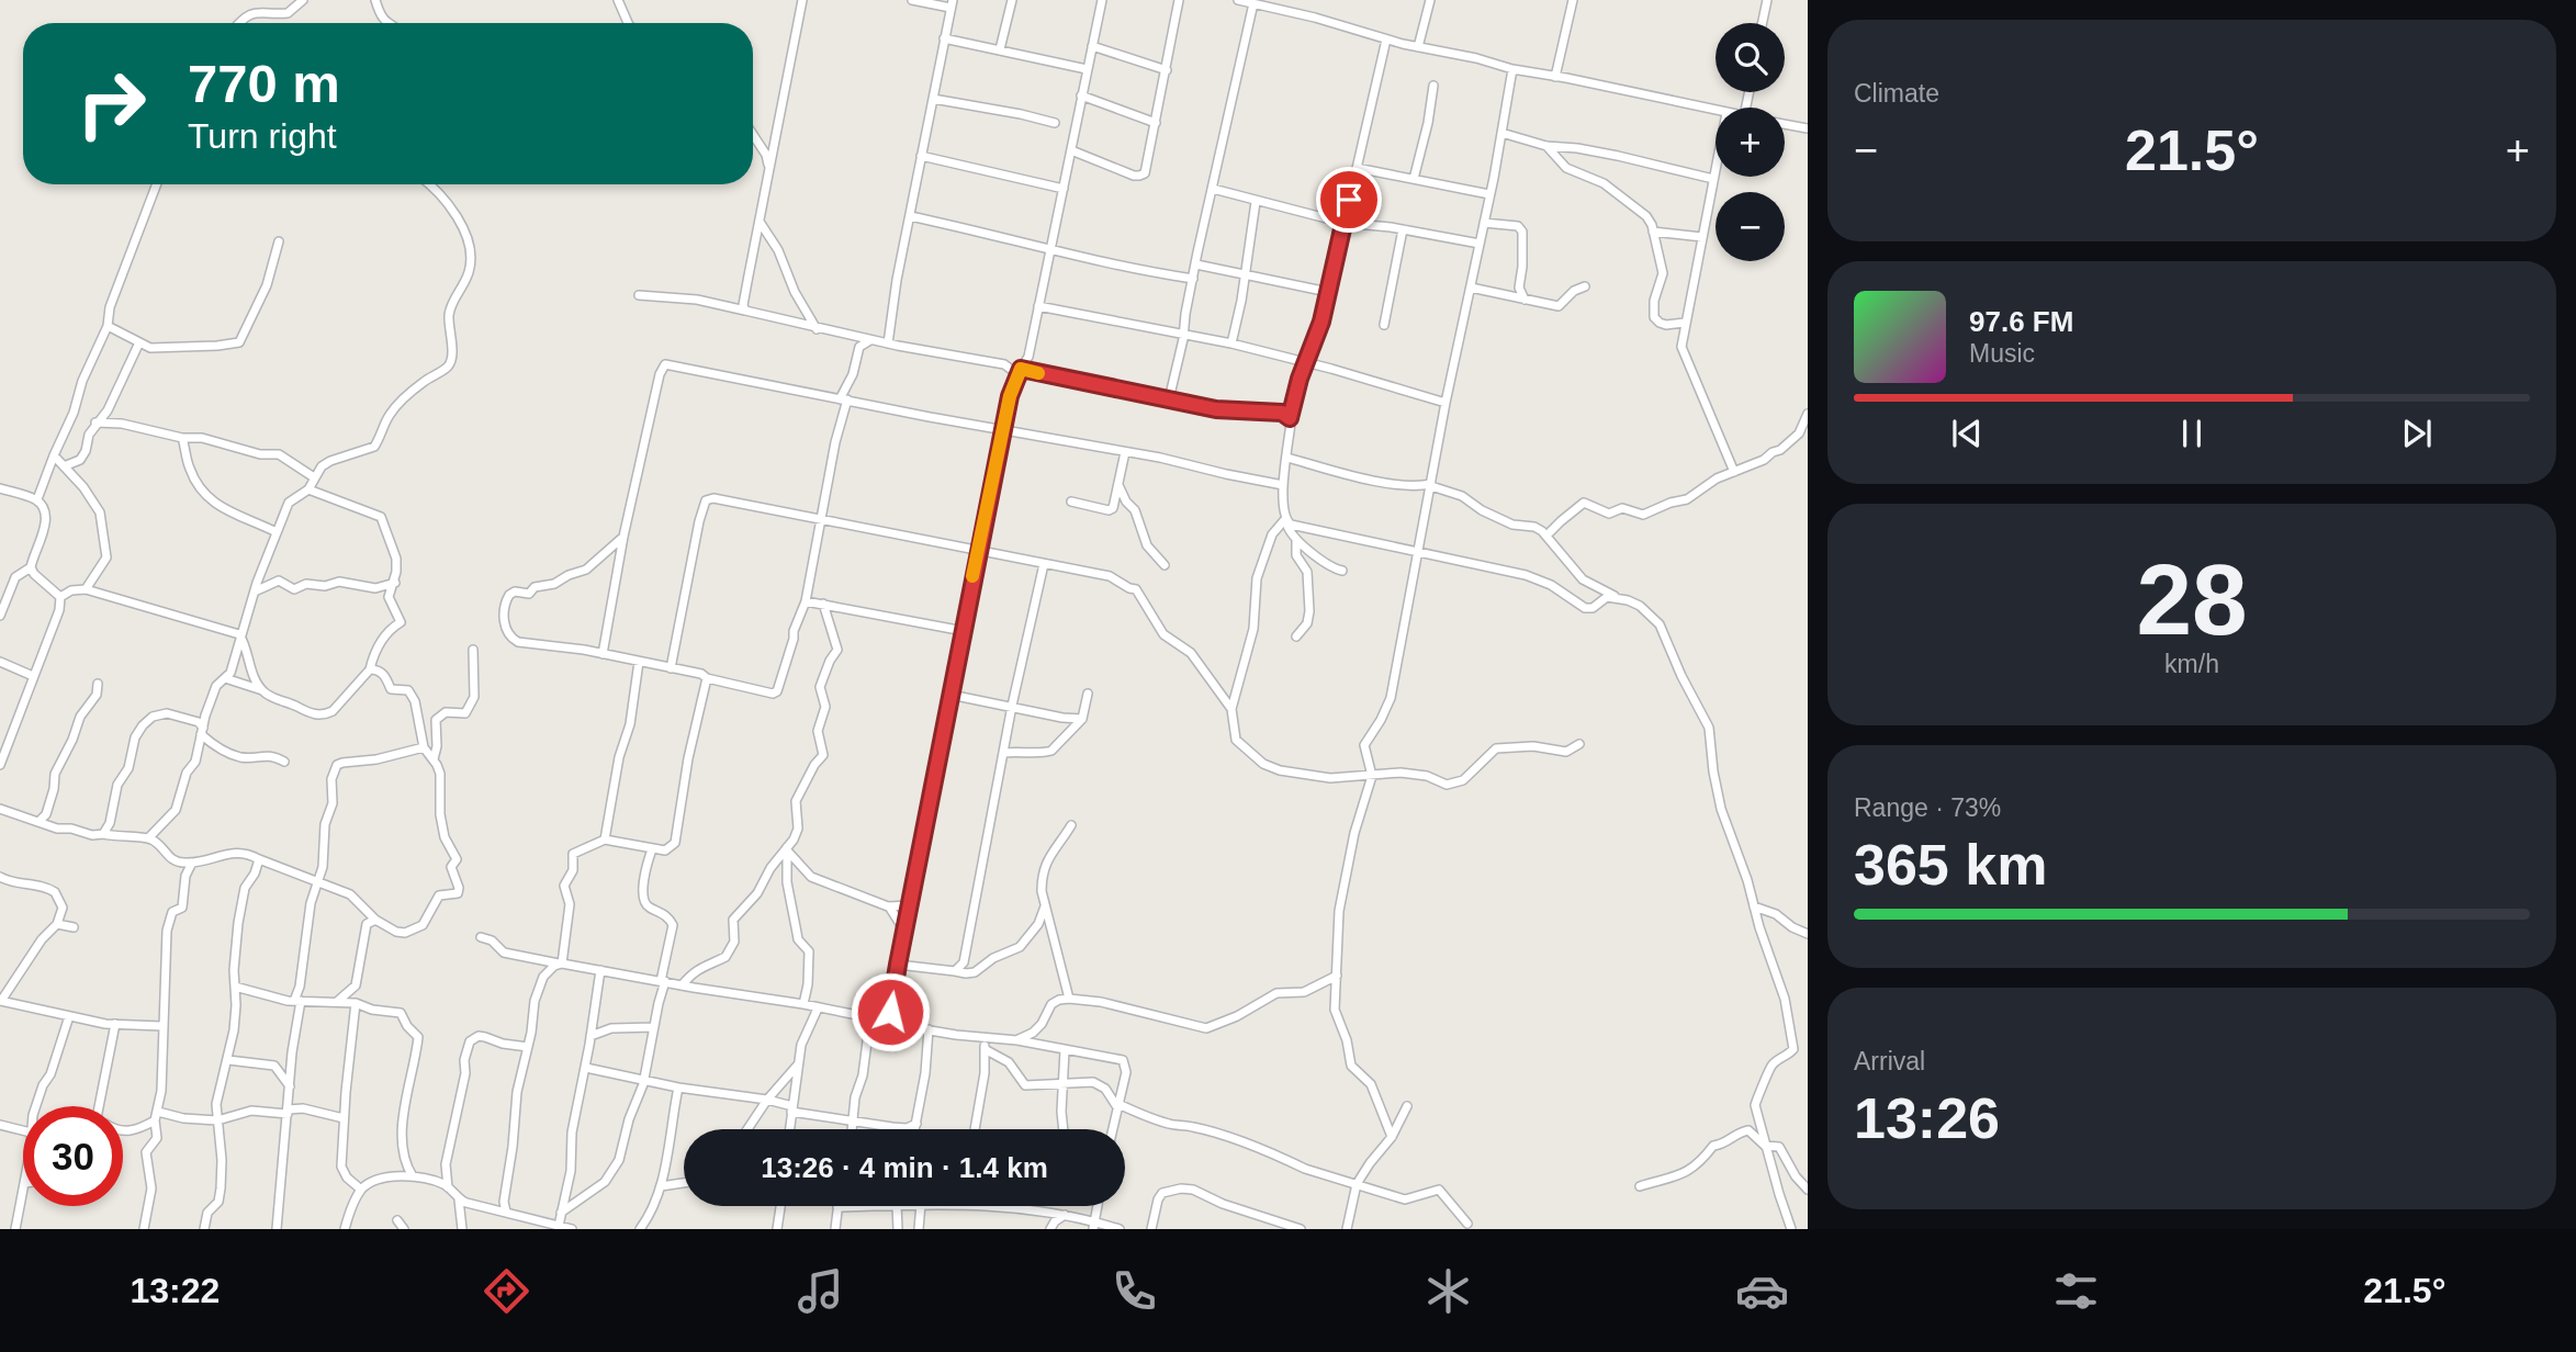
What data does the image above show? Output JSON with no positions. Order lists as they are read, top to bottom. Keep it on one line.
{"page":{"tile":["Climate",["28","km/h"],["Range · 73%","365 km"],["Arrival","13:26"]],"map_buttons":["+","−"],"turn":["770 m","Turn right"],"heat":["−","21.5°","+"],"song":["97.6 FM","Music"],"limit":"30","trip":"13:26 · 4 min · 1.4 km","tabs":["13:22","21.5°"]}}
